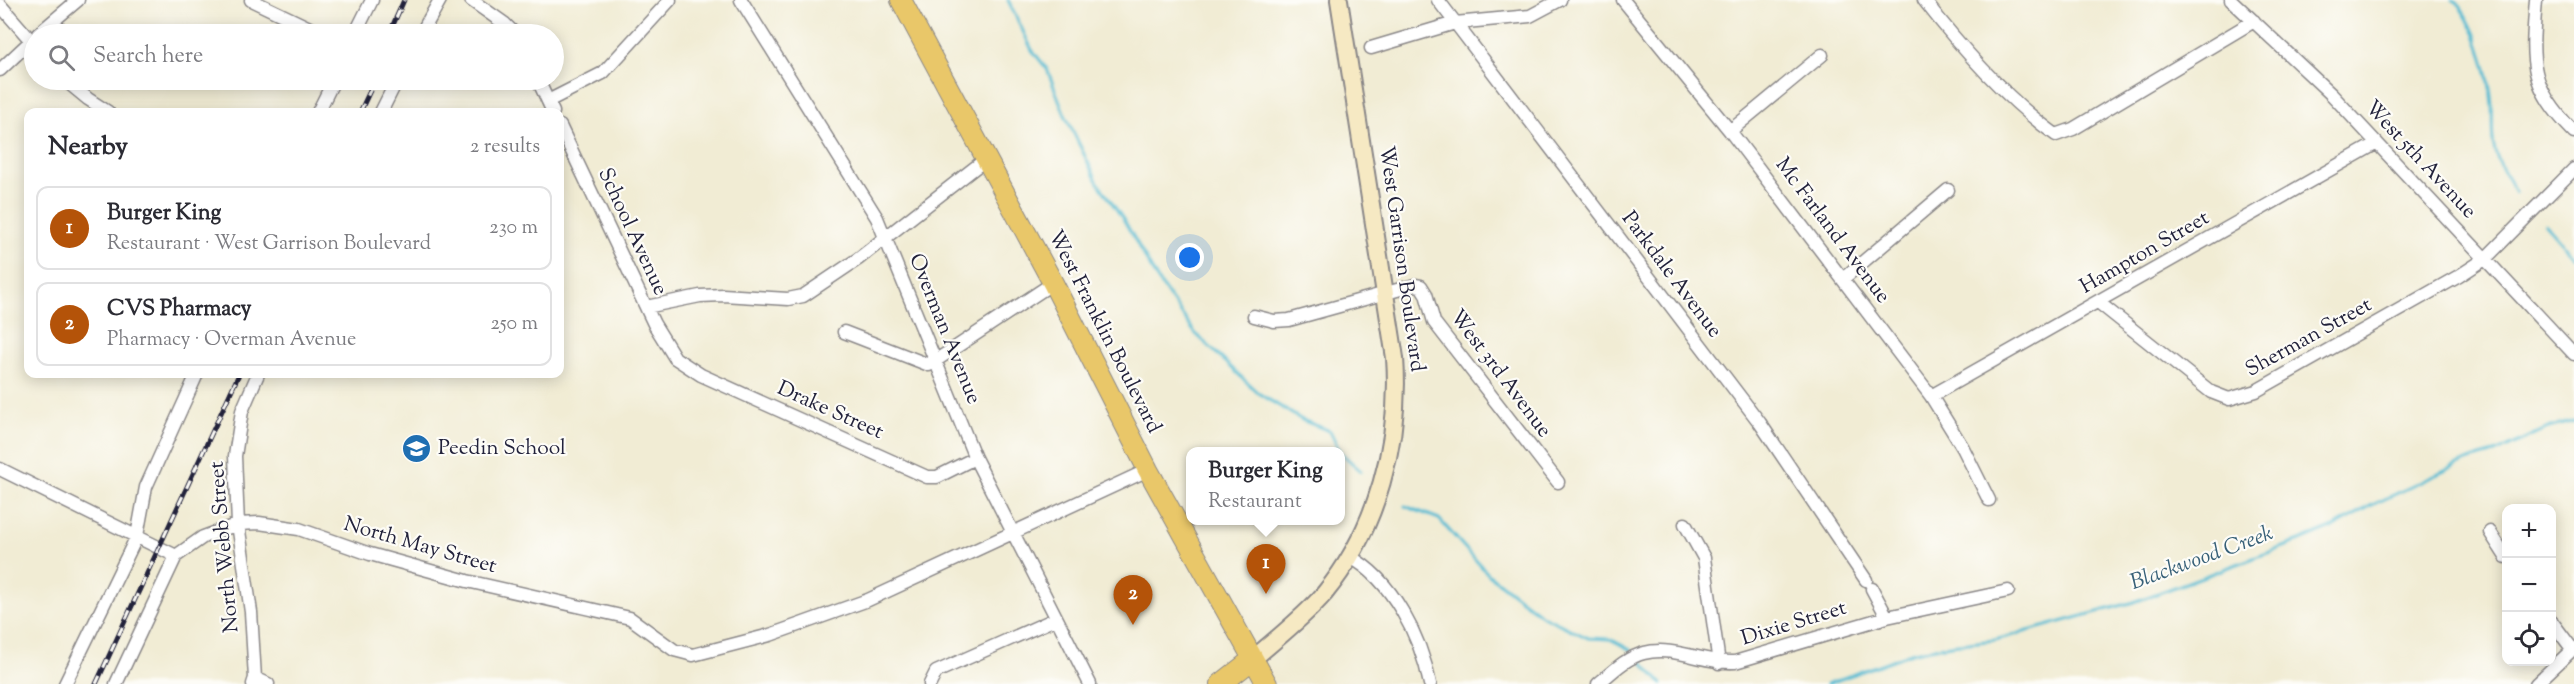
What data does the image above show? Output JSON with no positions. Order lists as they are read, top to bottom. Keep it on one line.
{"streets":{"main road":["West Garrison Boulevard","West Franklin Boulevard"],"street":["West 5th Avenue","Mc Farland Avenue","School Avenue","Hampton Street","Parkdale Avenue","Overman Avenue","Sherman Street","West 3rd Avenue","Drake Street","North May Street","North Webb Street","Dixie Street"]},"crossings":[["West 5th Avenue","Hampton Street"],["West 5th Avenue","Sherman Street"],["Mc Farland Avenue","Hampton Street"],["School Avenue","Drake Street"],["Hampton Street","Sherman Street"],["West Garrison Boulevard","West Franklin Boulevard"],["West Garrison Boulevard","West 3rd Avenue"],["Parkdale Avenue","Dixie Street"],["Overman Avenue","Drake Street"],["Overman Avenue","North May Street"],["North May Street","North Webb Street"]],"water":["Blackwood Creek"],"places":{"school or university":["Peedin School"]},"page":{"search":"Search here","heading":["Nearby","2 results"],"list":[{"mark":"1","name":"Burger King","note":"Restaurant · West Garrison Boulevard","value":"230 m"},{"mark":"2","name":"CVS Pharmacy","note":"Pharmacy · Overman Avenue","value":"250 m"}],"popup":["Burger King","Restaurant"],"map_buttons":["+","−"],"pins":["1","2"]}}
